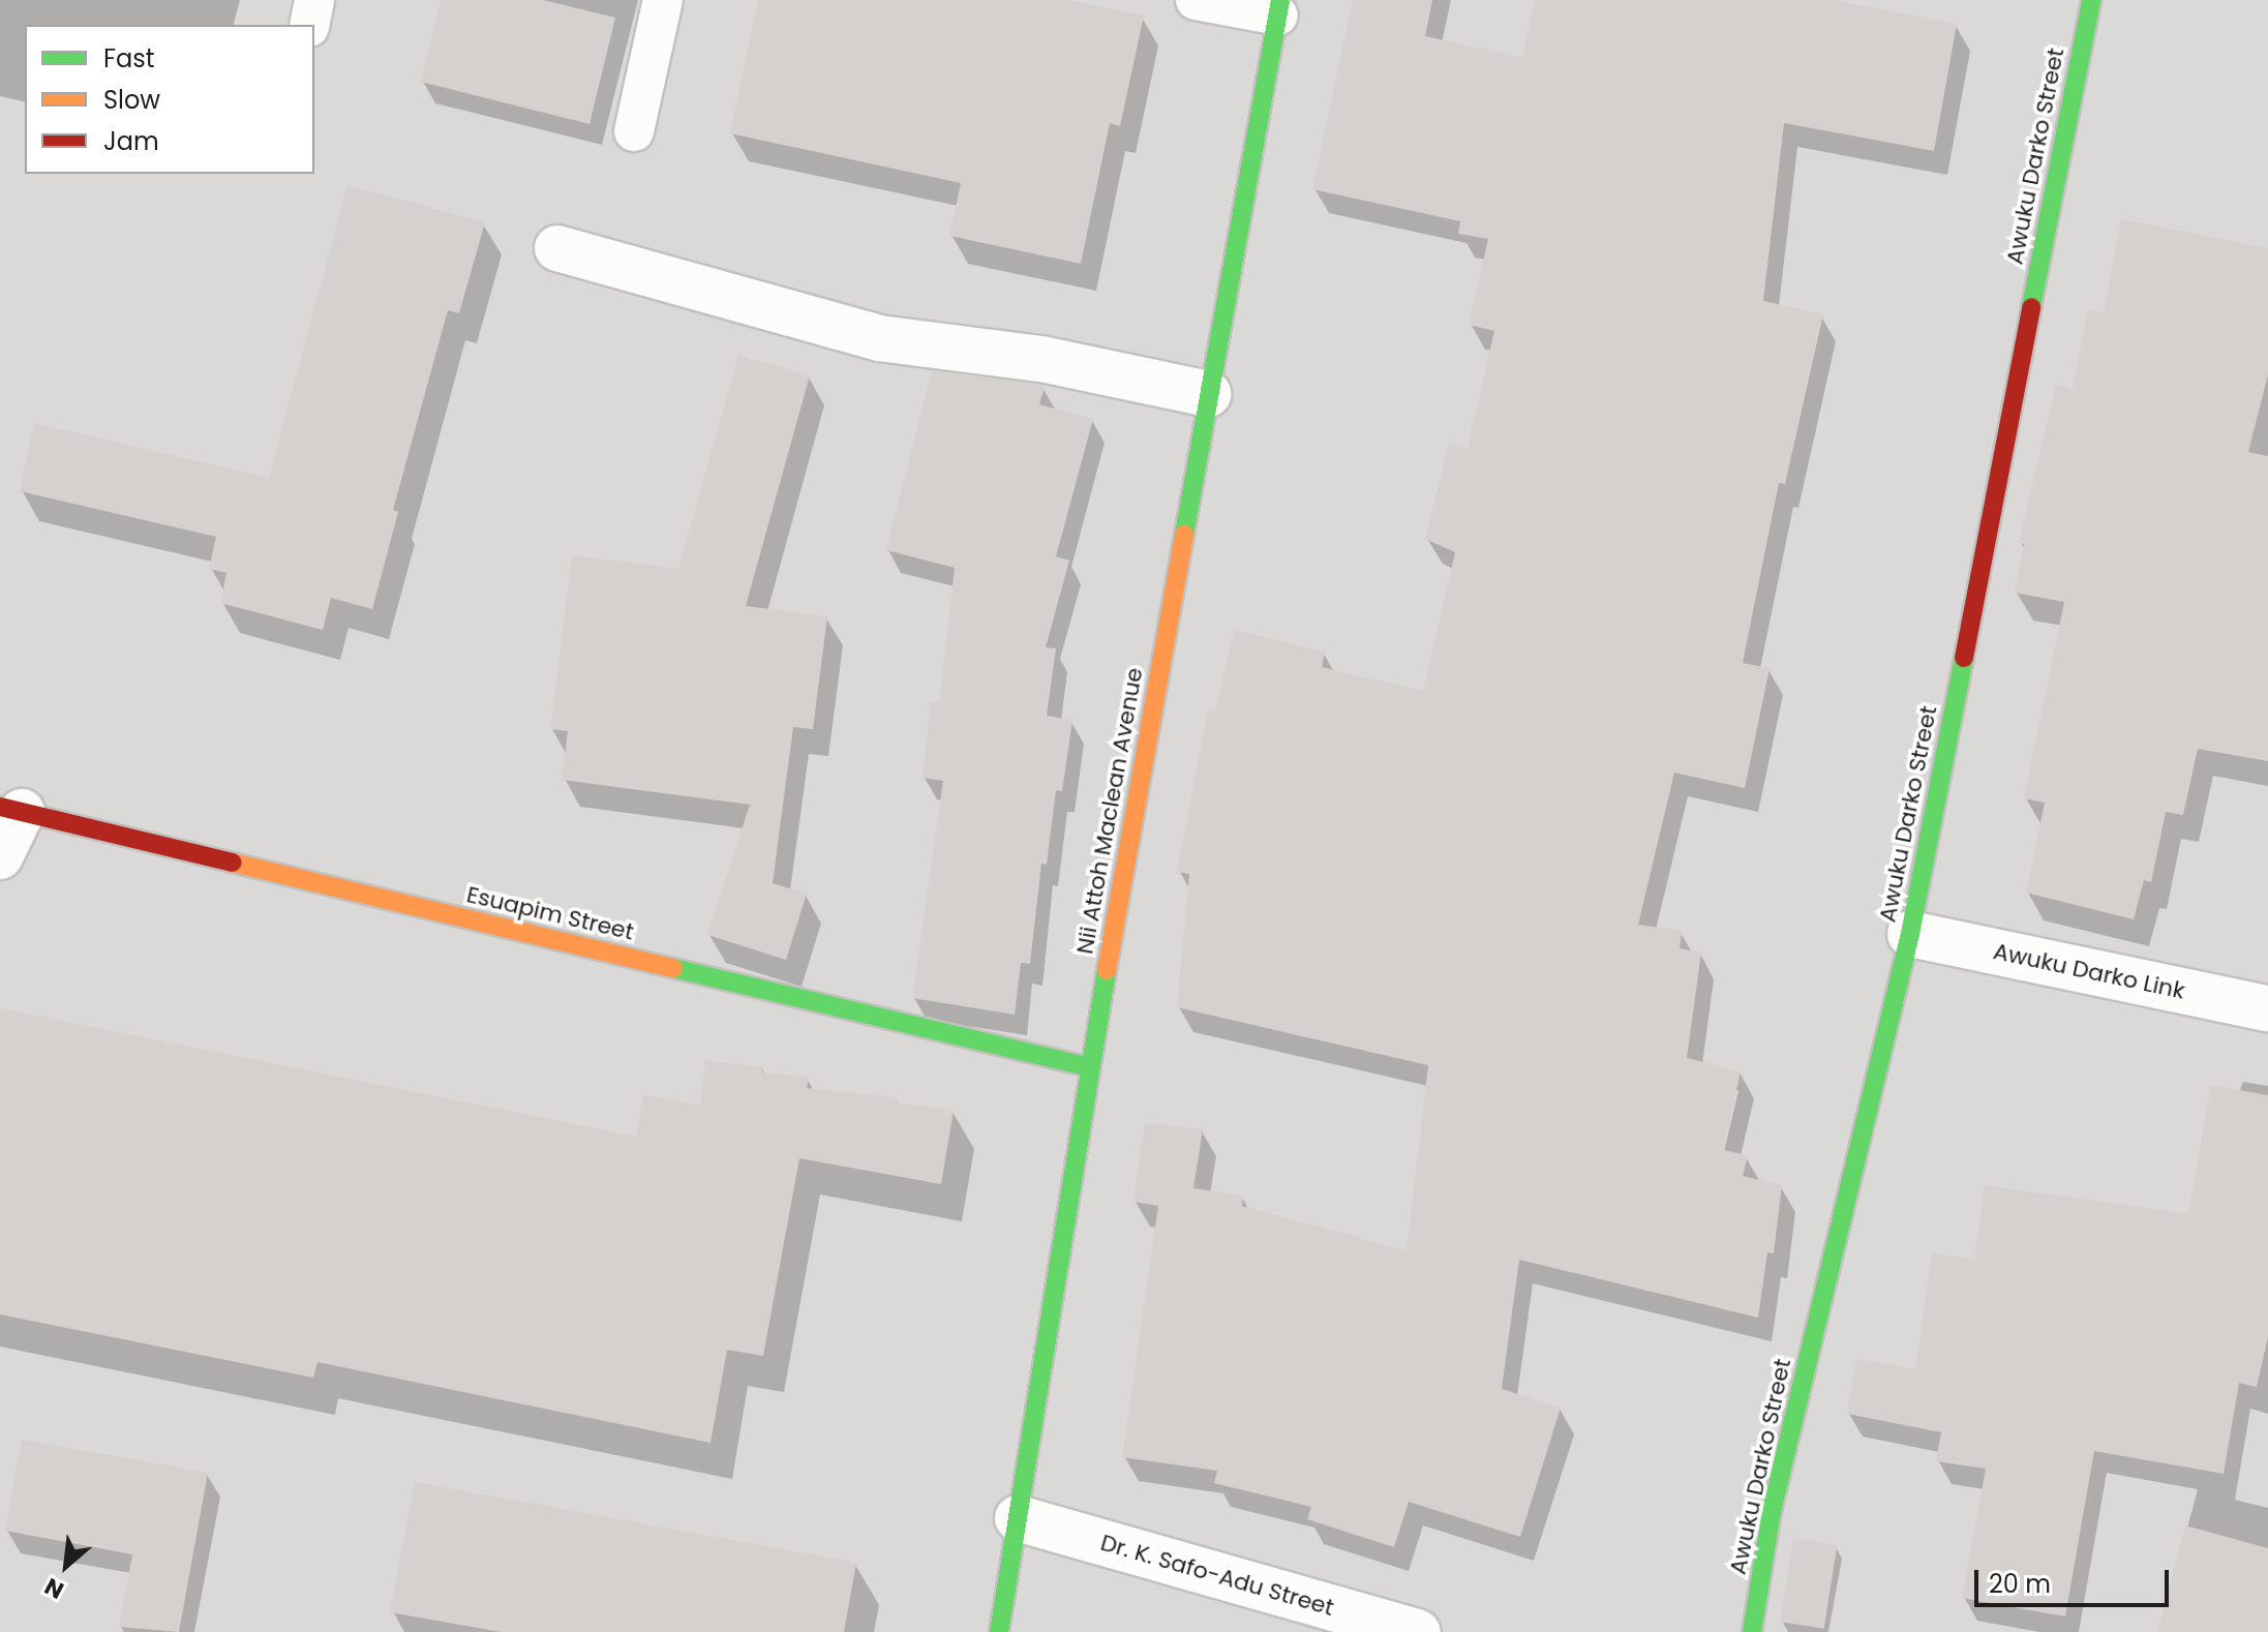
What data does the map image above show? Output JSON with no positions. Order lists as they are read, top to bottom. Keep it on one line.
{"streets":{"street":["Awuku Darko Street","Nii Attoh Maclean Avenue","Esuapim Street","Awuku Darko Link","Dr. K. Safo-Adu Street"]},"crossings":[["Awuku Darko Street","Awuku Darko Link"],["Nii Attoh Maclean Avenue","Esuapim Street"],["Nii Attoh Maclean Avenue","Dr. K. Safo-Adu Street"]],"legend":["Fast","Slow","Jam"],"scale_bar":"20 m","north":"bottom left"}
